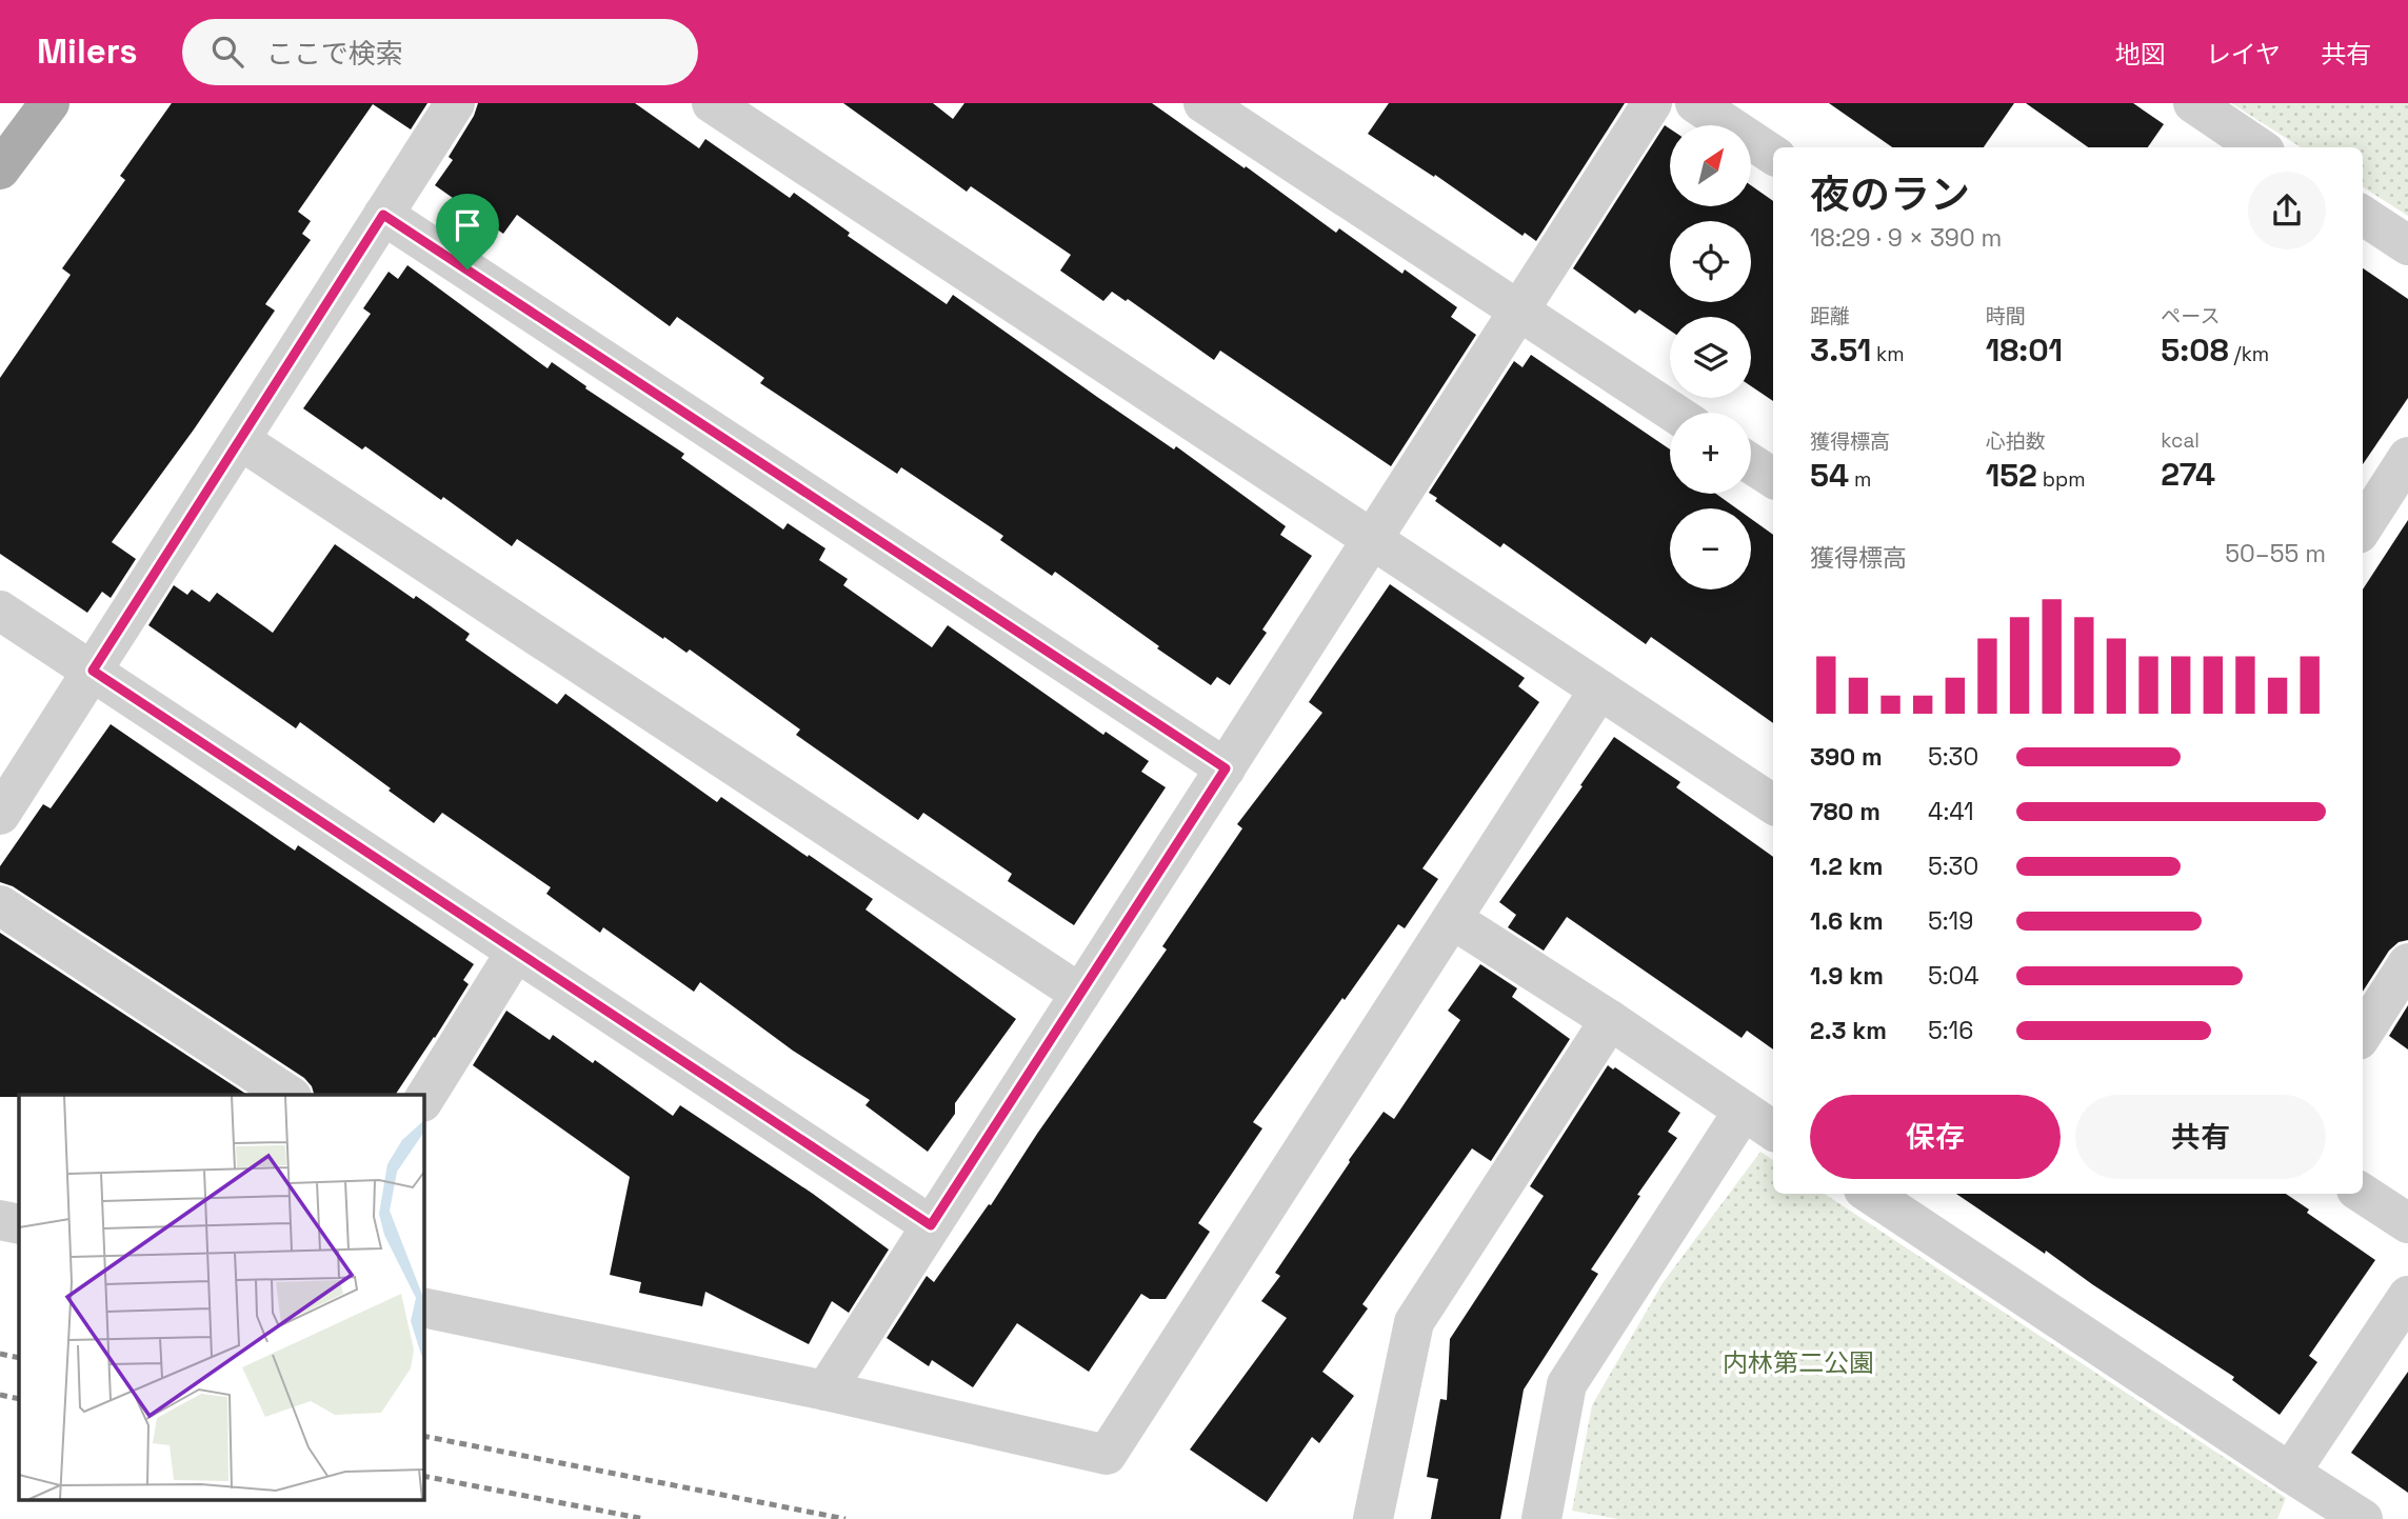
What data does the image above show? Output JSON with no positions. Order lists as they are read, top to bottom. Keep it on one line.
{"parks":["内林第二公園"],"north":"top right","page":{"header":"Milers","search":"ここで検索","nav":["地図","レイヤ","共有"],"map_buttons":["+","−"],"heading":["夜のラン","18:29 · 9 × 390 m"],"stats":[["距離","3.51 km"],["時間","18:01"],["ペース","5:08 /km"],["獲得標高","54 m"],["心拍数","152 bpm"],["kcal","274"]],"chart":["獲得標高","50–55 m"],"list":[{"name":"390 m","note":"5:30"},{"name":"780 m","note":"4:41"},{"name":"1.2 km","note":"5:30"},{"name":"1.6 km","note":"5:19"},{"name":"1.9 km","note":"5:04"},{"name":"2.3 km","note":"5:16"}],"buttons":["保存","共有"]}}
